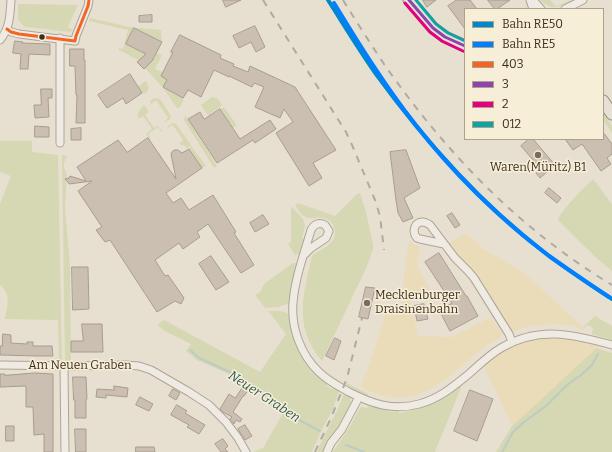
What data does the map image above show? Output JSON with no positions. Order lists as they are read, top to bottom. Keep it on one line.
{"streets":{"street":["Am Neuen Graben"]},"water":["Neuer Graben"],"places":["Waren(Müritz) B1","Mecklenburger Draisinenbahn"],"lines":["rail line RE50","transit line 403","transit line 3","transit line 012","rail line RE5","transit line 2"],"legend":["Bahn RE50","Bahn RE5","403","3","2","012"]}
